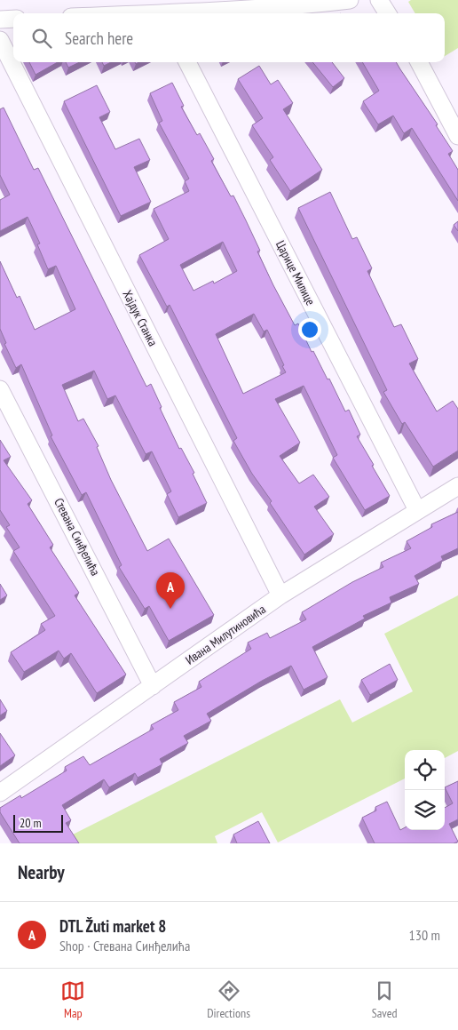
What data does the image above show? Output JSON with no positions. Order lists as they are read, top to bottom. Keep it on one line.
{"streets":{"street":["Царице Милице","Хајдук Станка","Стевана Синђелића","Ивана Милутиновића"]},"crossings":[["Царице Милице","Ивана Милутиновића"],["Хајдук Станка","Ивана Милутиновића"],["Стевана Синђелића","Ивана Милутиновића"]],"scale_bar":"20 m","page":{"search":"Search here","pins":"A","scale":"20 m","heading":"Nearby","list":[{"mark":"A","name":"DTL Žuti market 8","note":"Shop · Стевана Синђелића","value":"130 m"}],"nav":["Map","Directions","Saved"]}}
